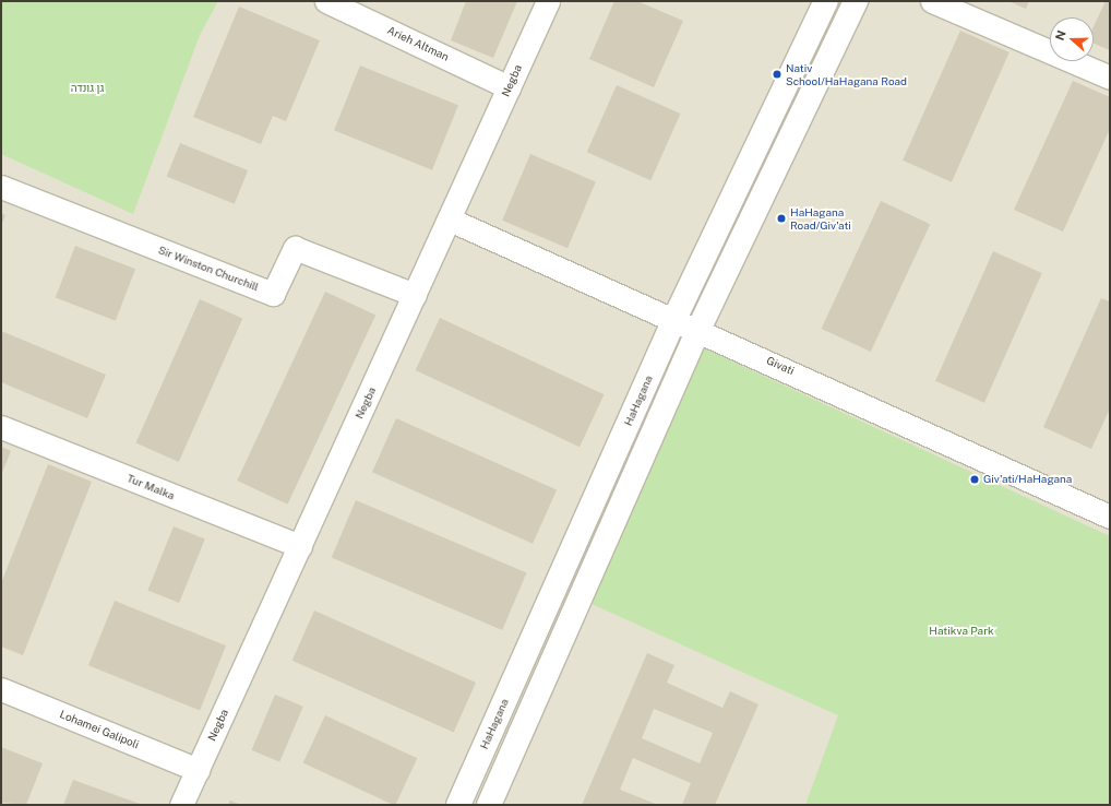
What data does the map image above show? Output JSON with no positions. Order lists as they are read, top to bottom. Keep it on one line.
{"streets":{"street":["Arieh Altman","Negba","Sir Winston Churchill","Givati","HaHagana","Tur Malka","Lohamei Galipoli"]},"crossings":[["Arieh Altman","Negba"],["Negba","Sir Winston Churchill"],["Negba","Givati"],["Negba","Tur Malka"],["Negba","Lohamei Galipoli"],["Givati","HaHagana"]],"parks":["גן גונדה","Hatikva Park"],"places":["Nativ School/HaHagana Road","HaHagana Road/Giv'ati","Giv'ati/HaHagana"],"north":"left"}
